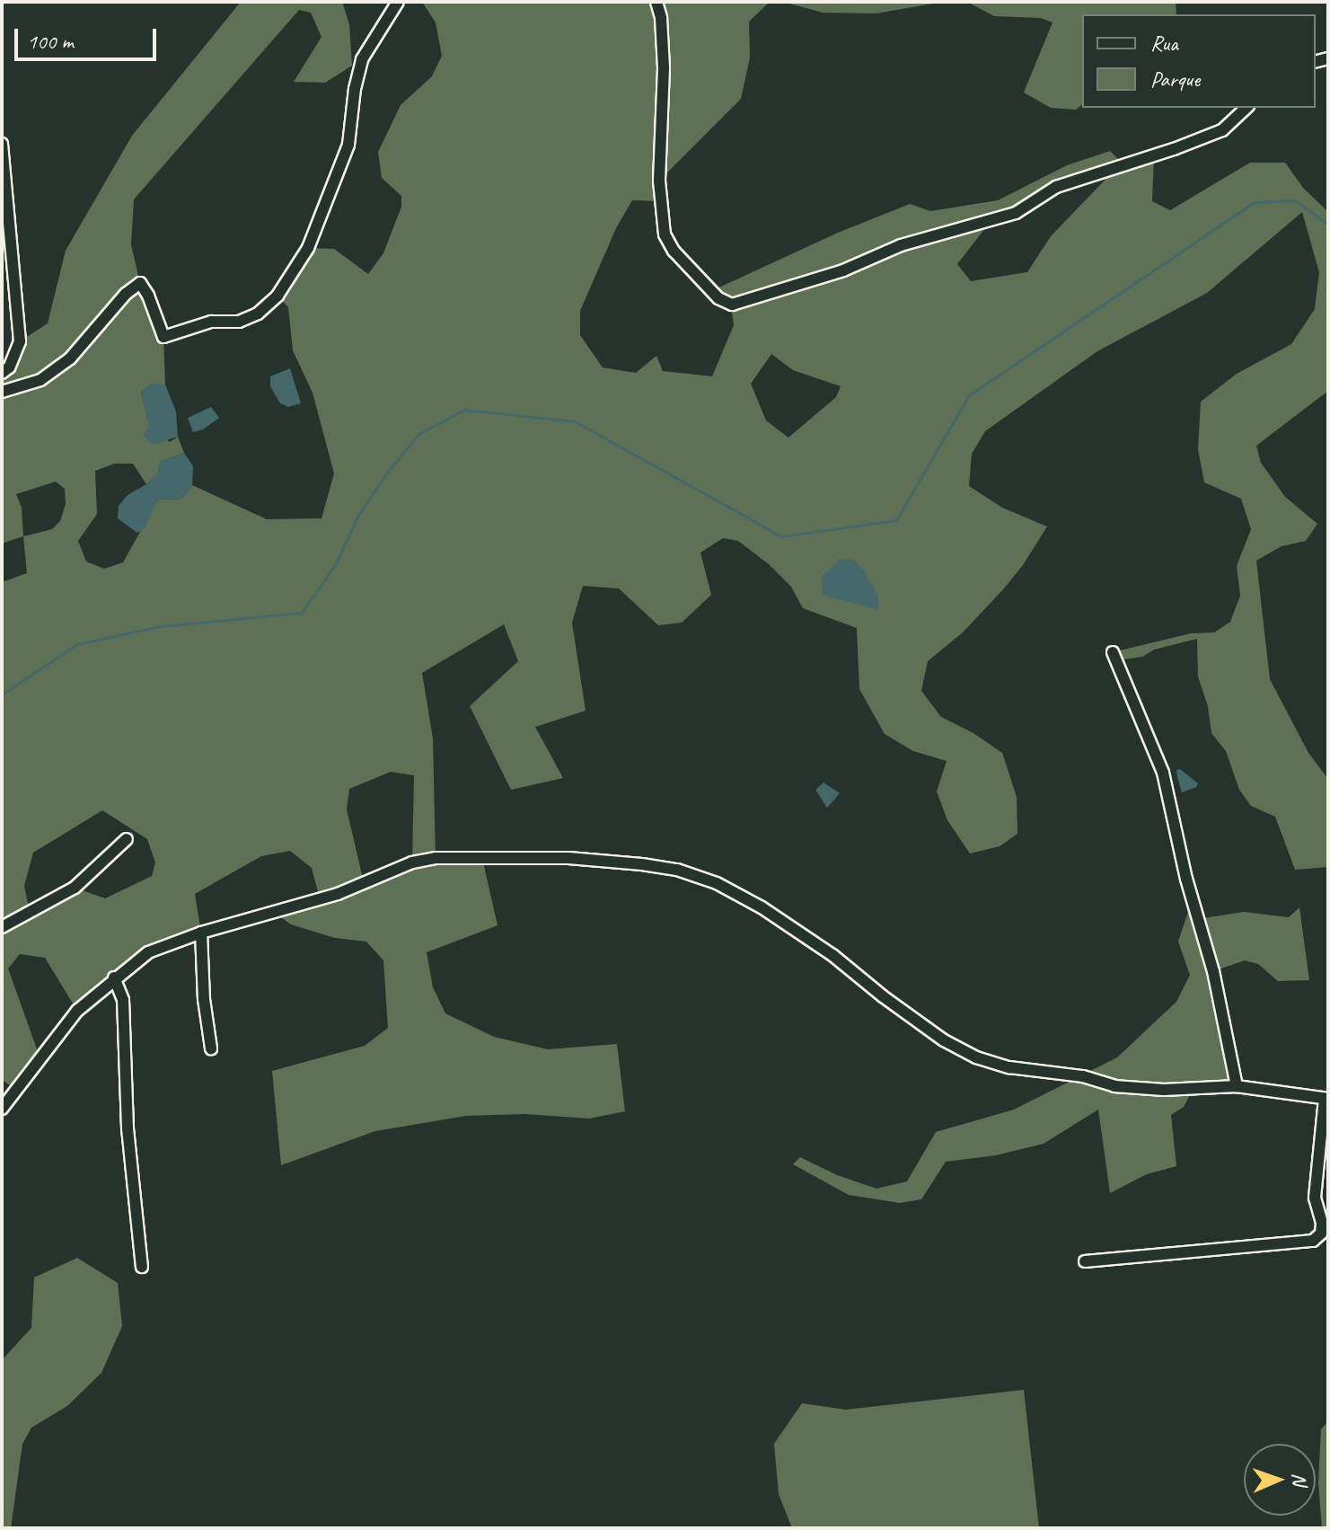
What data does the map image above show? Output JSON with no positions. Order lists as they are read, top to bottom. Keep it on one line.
{"legend":["Rua","Parque"],"scale_bar":"100 m","north":"right"}
